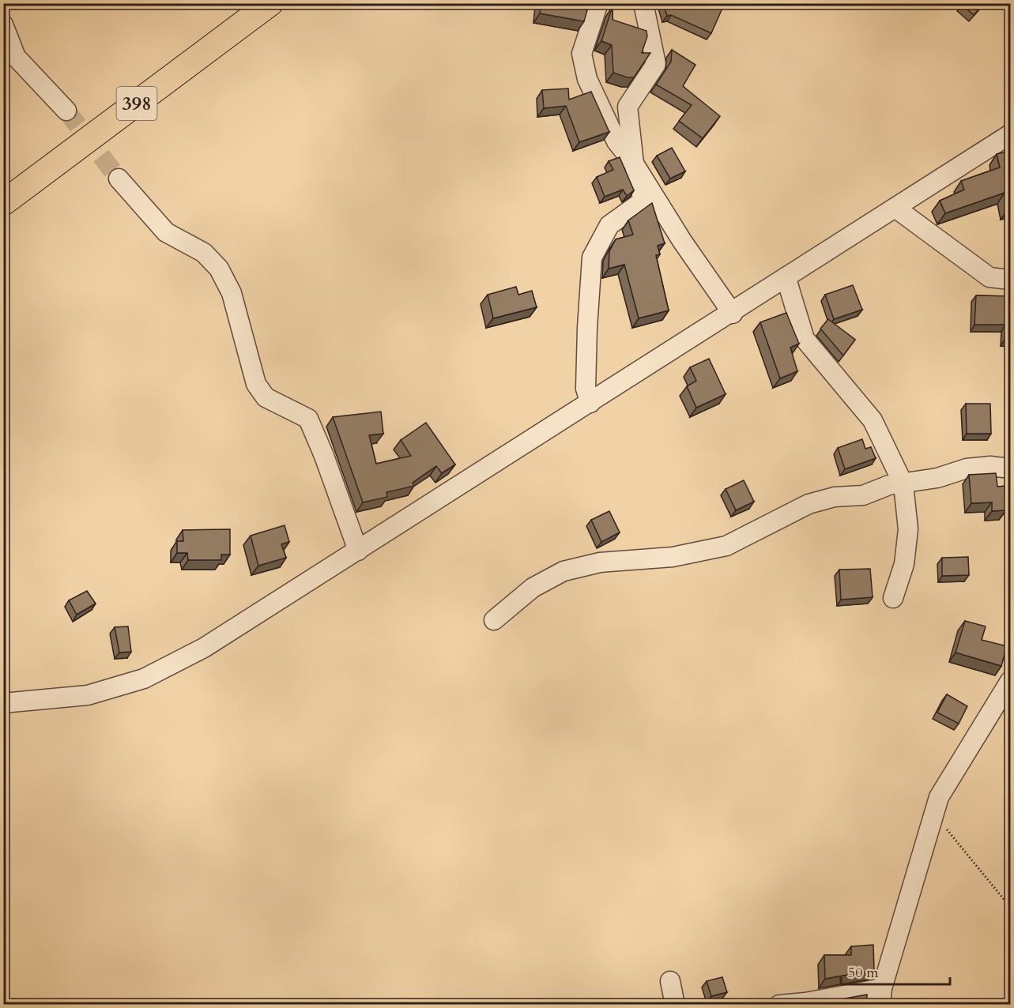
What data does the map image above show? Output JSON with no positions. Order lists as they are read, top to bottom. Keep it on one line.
{"streets":{"main road":["398"]},"scale_bar":"50 m"}
